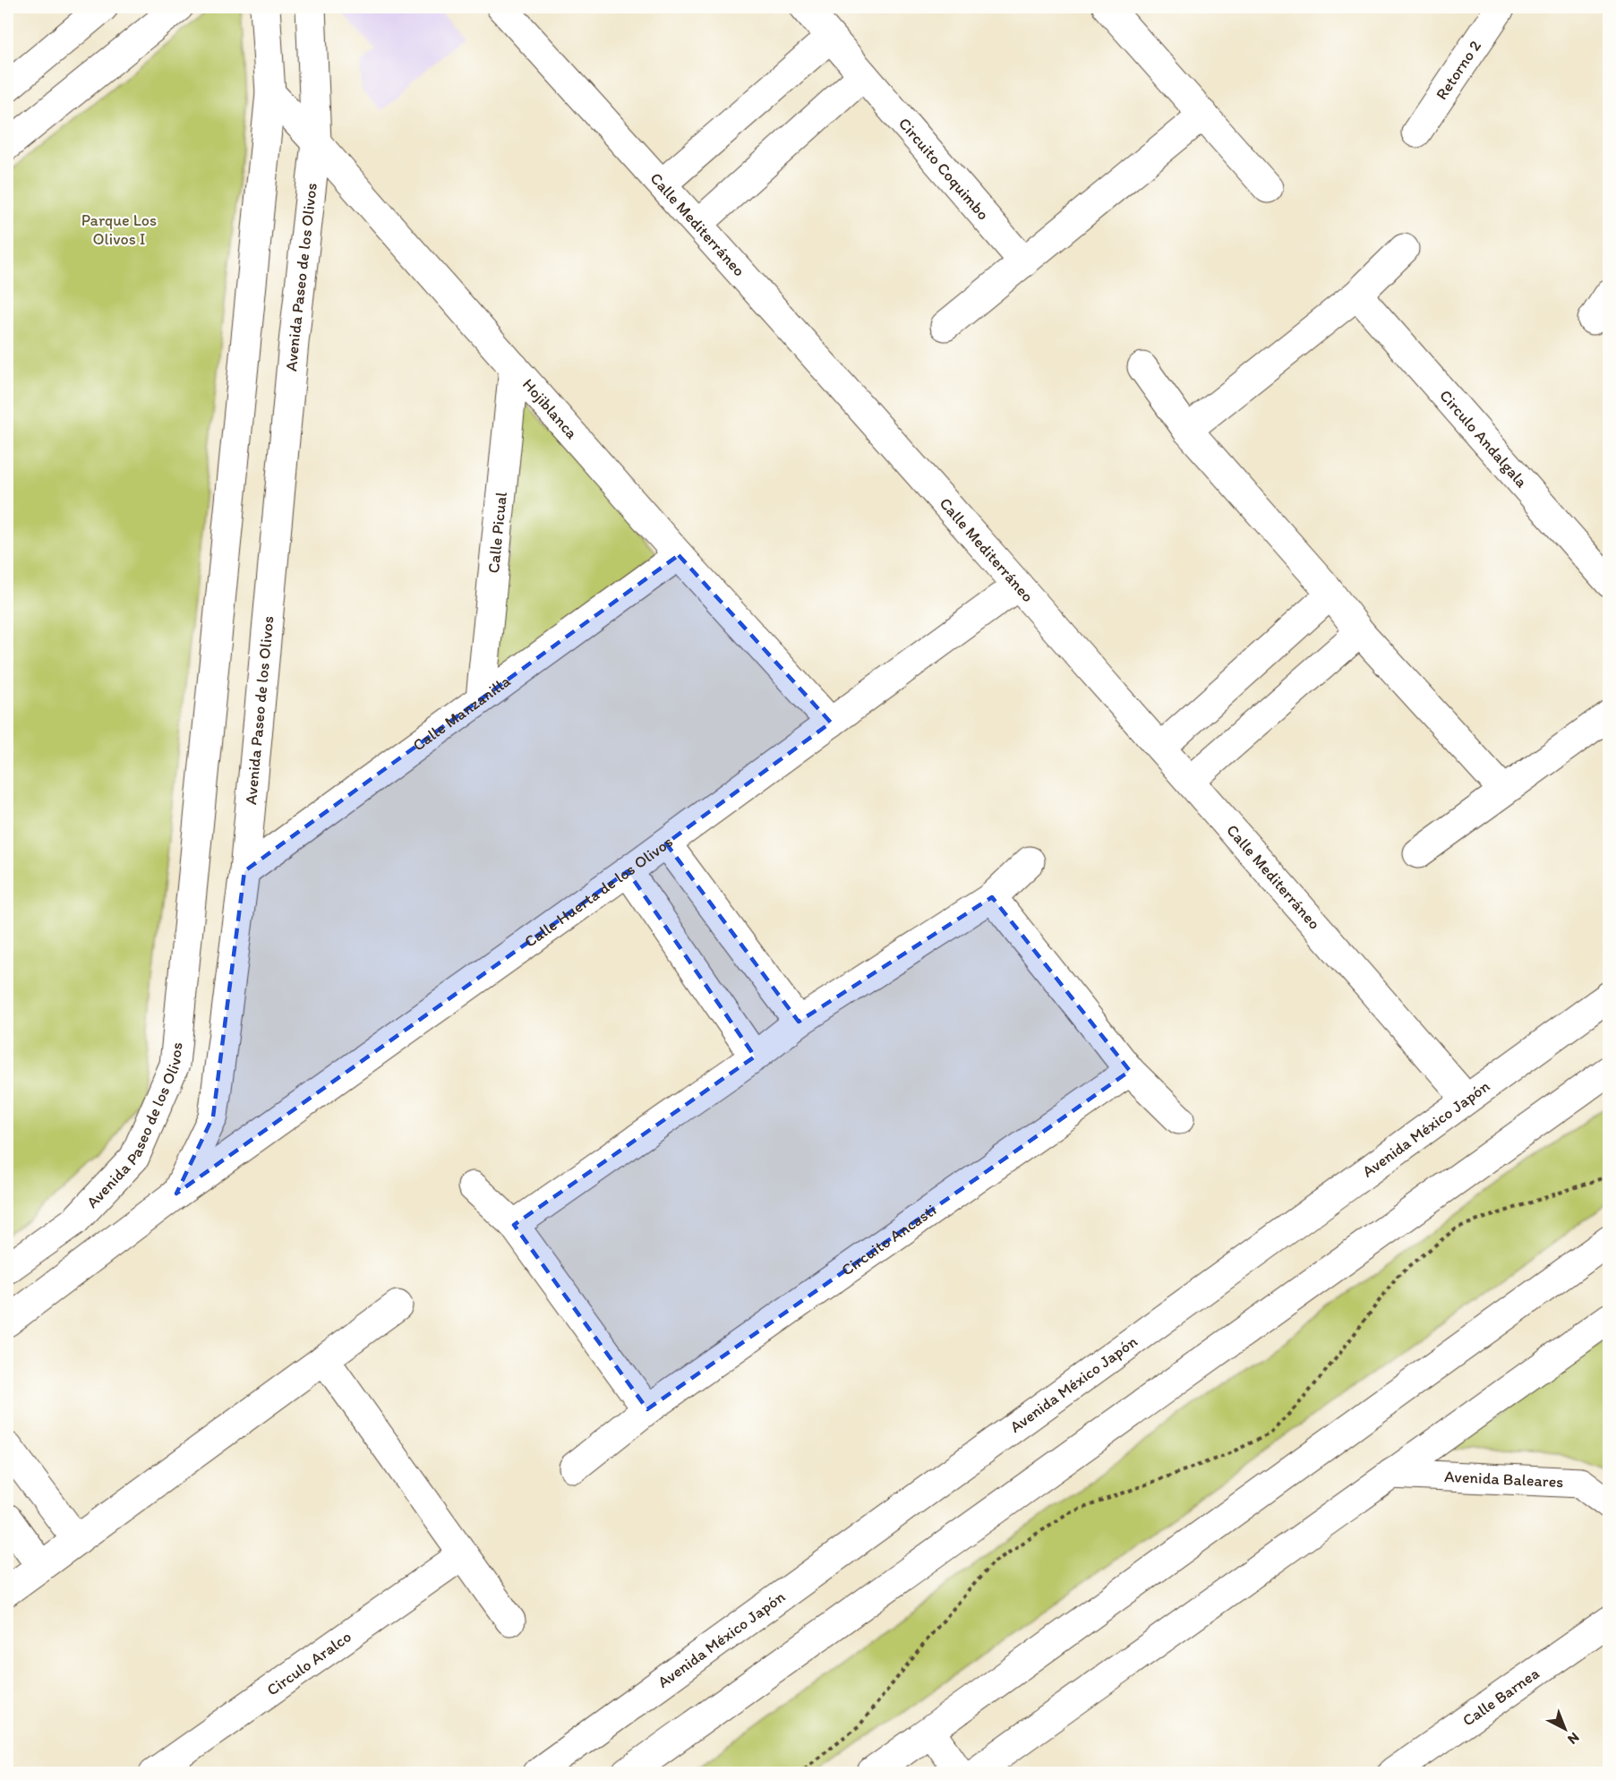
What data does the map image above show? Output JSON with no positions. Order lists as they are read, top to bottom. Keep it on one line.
{"streets":{"street":["Retorno 2","Circuito Coquimbo","Calle Mediterráneo","Avenida Paseo de los Olivos","Hojiblanca","Circulo Andalgala","Calle Picual","Calle Manzanilla","Calle Huerta de los Olivos","Avenida México Japón","Circuito Ancasti","Avenida Baleares","Circulo Aralco","Calle Barnea"]},"crossings":[["Calle Mediterráneo","Calle Huerta de los Olivos"],["Calle Mediterráneo","Avenida México Japón"],["Avenida Paseo de los Olivos","Hojiblanca"],["Avenida Paseo de los Olivos","Calle Manzanilla"],["Avenida Paseo de los Olivos","Calle Huerta de los Olivos"],["Hojiblanca","Calle Picual"],["Hojiblanca","Calle Manzanilla"],["Hojiblanca","Calle Huerta de los Olivos"],["Calle Picual","Calle Manzanilla"]],"parks":["Parque Los Olivos I"],"north":"bottom right"}
